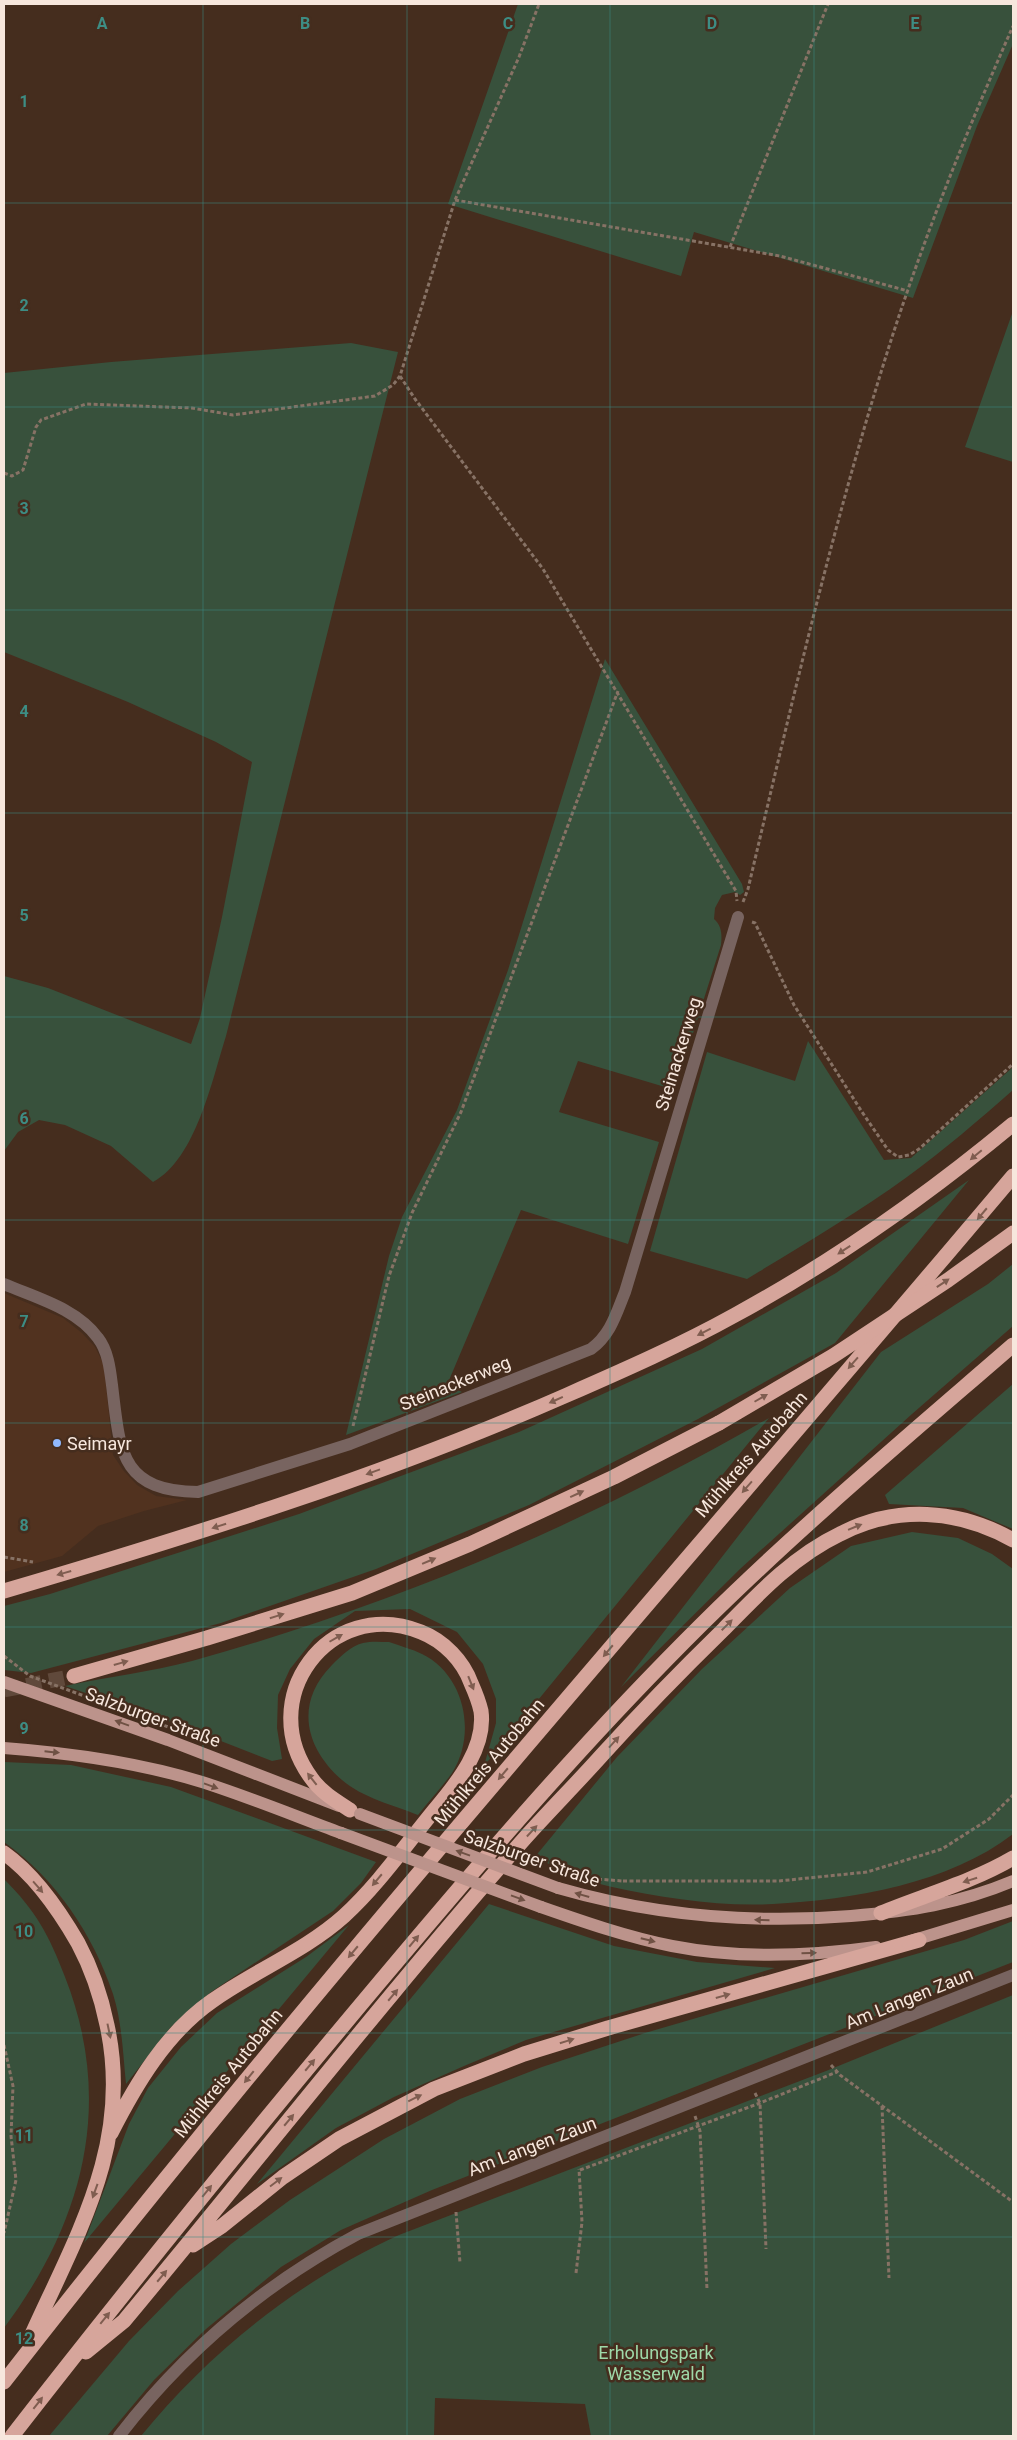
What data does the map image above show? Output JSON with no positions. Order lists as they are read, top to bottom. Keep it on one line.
{"streets":{"highway":["Mühlkreis Autobahn"],"main road":["Salzburger Straße"],"street":["Steinackerweg","Am Langen Zaun"]},"parks":["Erholungspark Wasserwald"],"places":["Seimayr"],"grid":{"columns":["A","B","C","D","E"],"rows":["1","2","3","4","5","6","7","8","9","10","11","12"]}}
